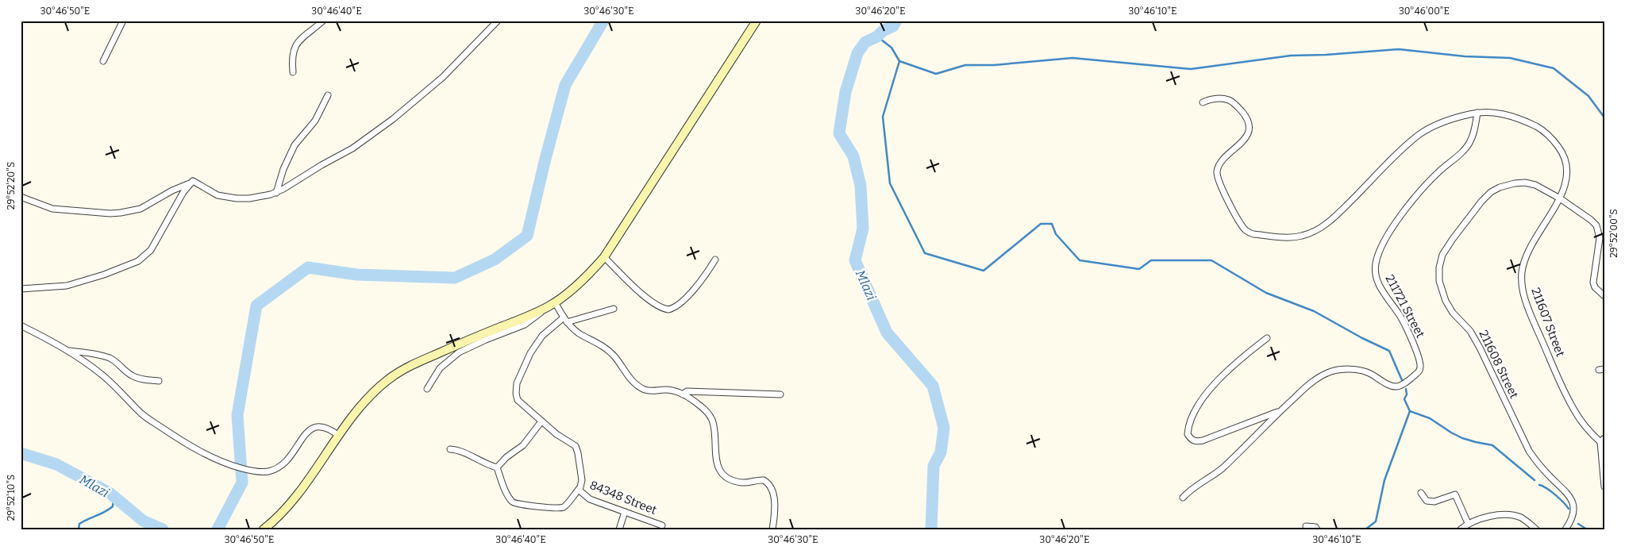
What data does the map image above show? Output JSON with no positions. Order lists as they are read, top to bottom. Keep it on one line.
{"streets":{"street":["211721 Street","211607 Street","211608 Street","84348 Street"]},"crossings":[["211721 Street","211607 Street"],["211607 Street","211608 Street"]],"water":["Mlazi"],"coordinates":["30°46'50\"E","30°46'40\"E","30°46'30\"E","30°46'20\"E","30°46'10\"E","30°46'00\"E","29°52'20\"S","29°52'00\"S","29°52'10\"S"]}
